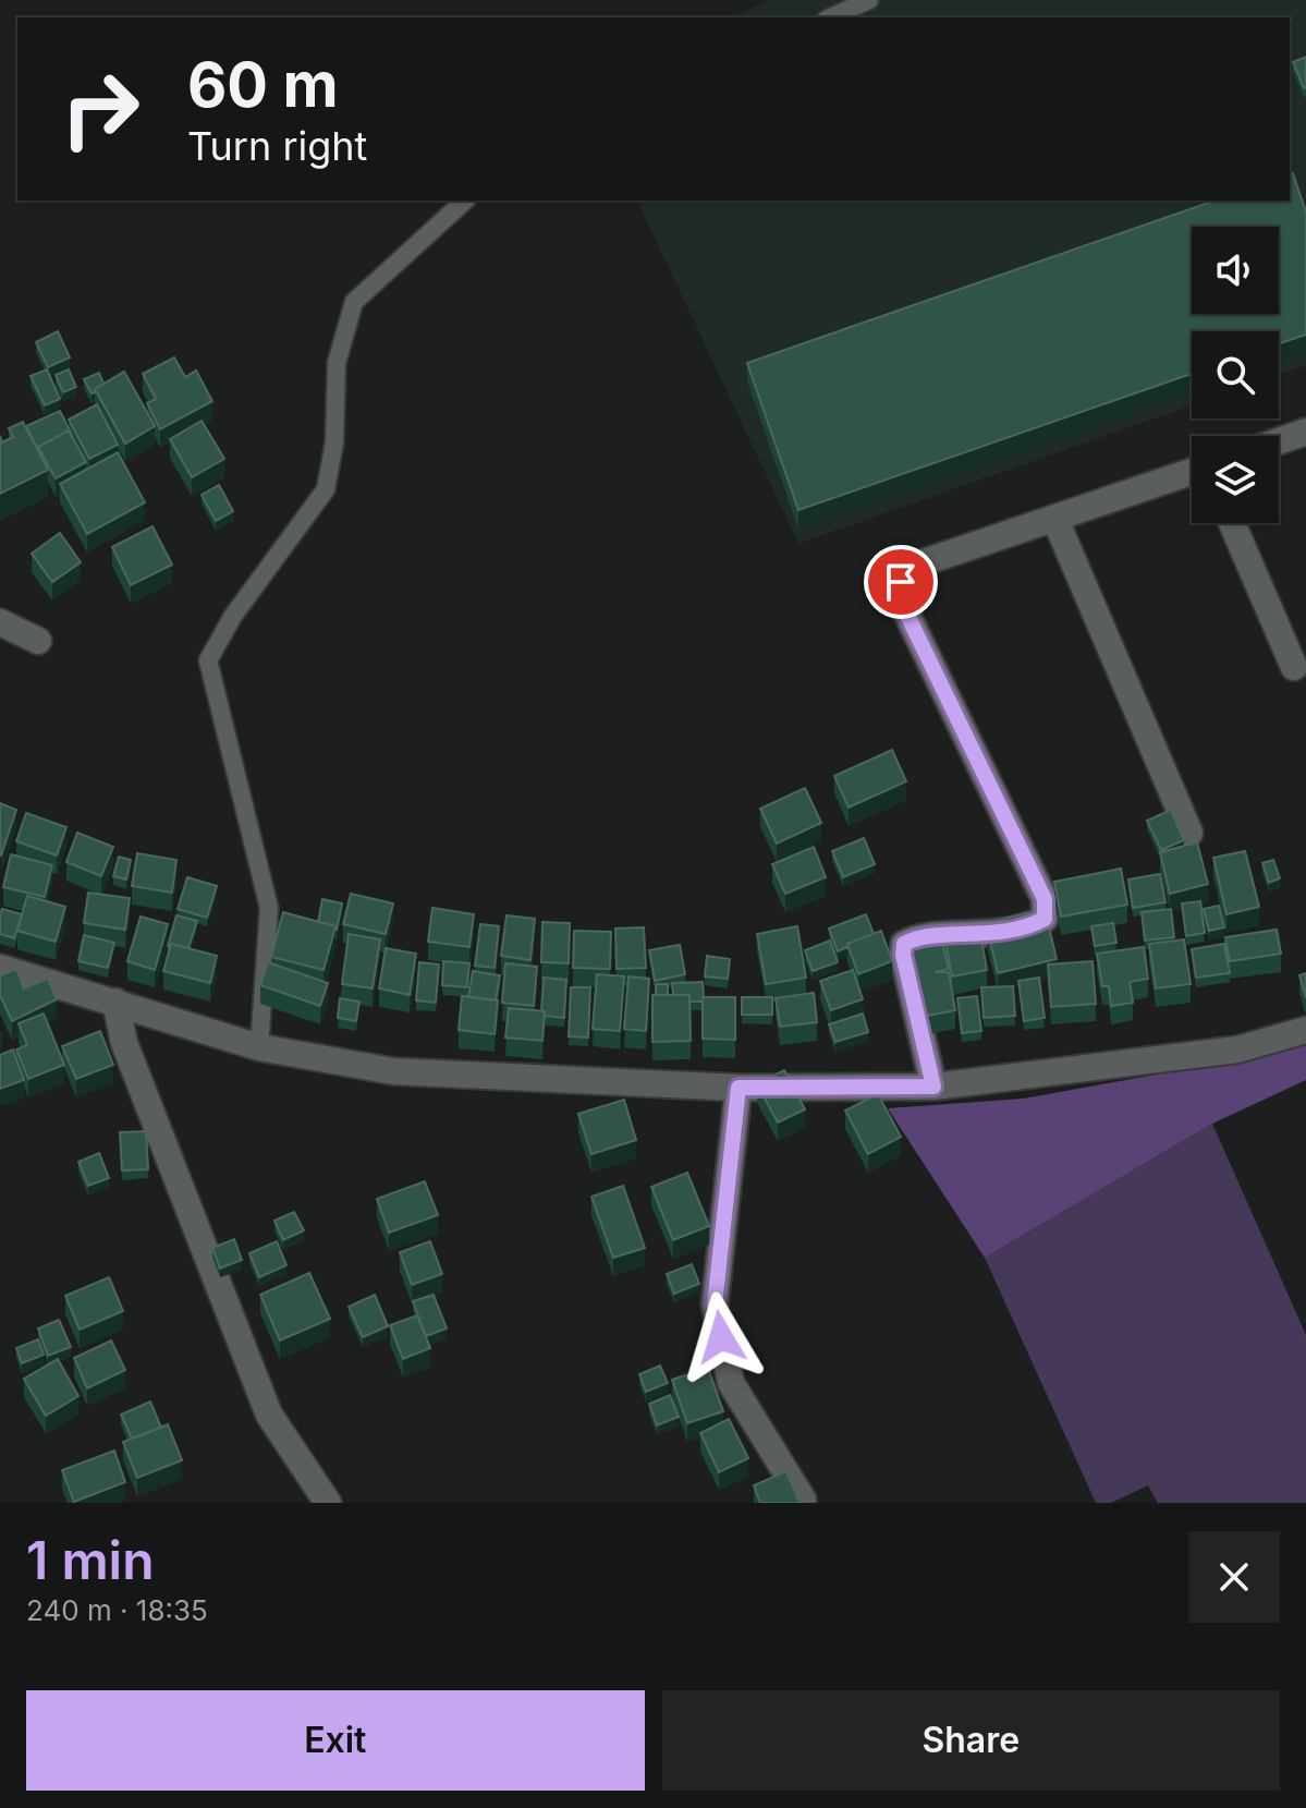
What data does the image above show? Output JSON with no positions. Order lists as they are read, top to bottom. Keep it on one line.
{"page":{"turn":["60 m","Turn right"],"heading":["1 min","240 m · 18:35"],"buttons":["Exit","Share"]}}
